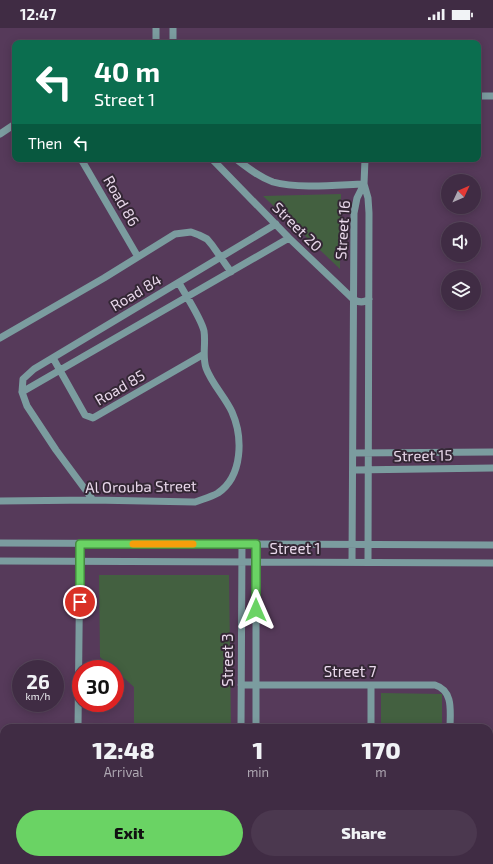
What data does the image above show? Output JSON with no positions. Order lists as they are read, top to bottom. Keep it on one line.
{"streets":{"street":["Road 86","Street 20","Street 16","Road 84","Road 85","Street 15","Al Orouba Street","Street 1","Street 3","Street 7"]},"crossings":[["Street 20","Street 16"],["Street 20","Road 84"],["Street 16","Street 15"],["Street 16","Street 1"],["Road 84","Road 85"],["Road 84","Al Orouba Street"],["Road 85","Al Orouba Street"],["Street 1","Street 3"],["Street 3","Street 7"]],"north":"top right","page":{"status":"12:47","turn":["40 m","Street 1"],"then":"Then","speed":"26 km/h","limit":"30","eta":["12:48","Arrival","1","min","170","m"],"buttons":["Exit","Share"]}}
